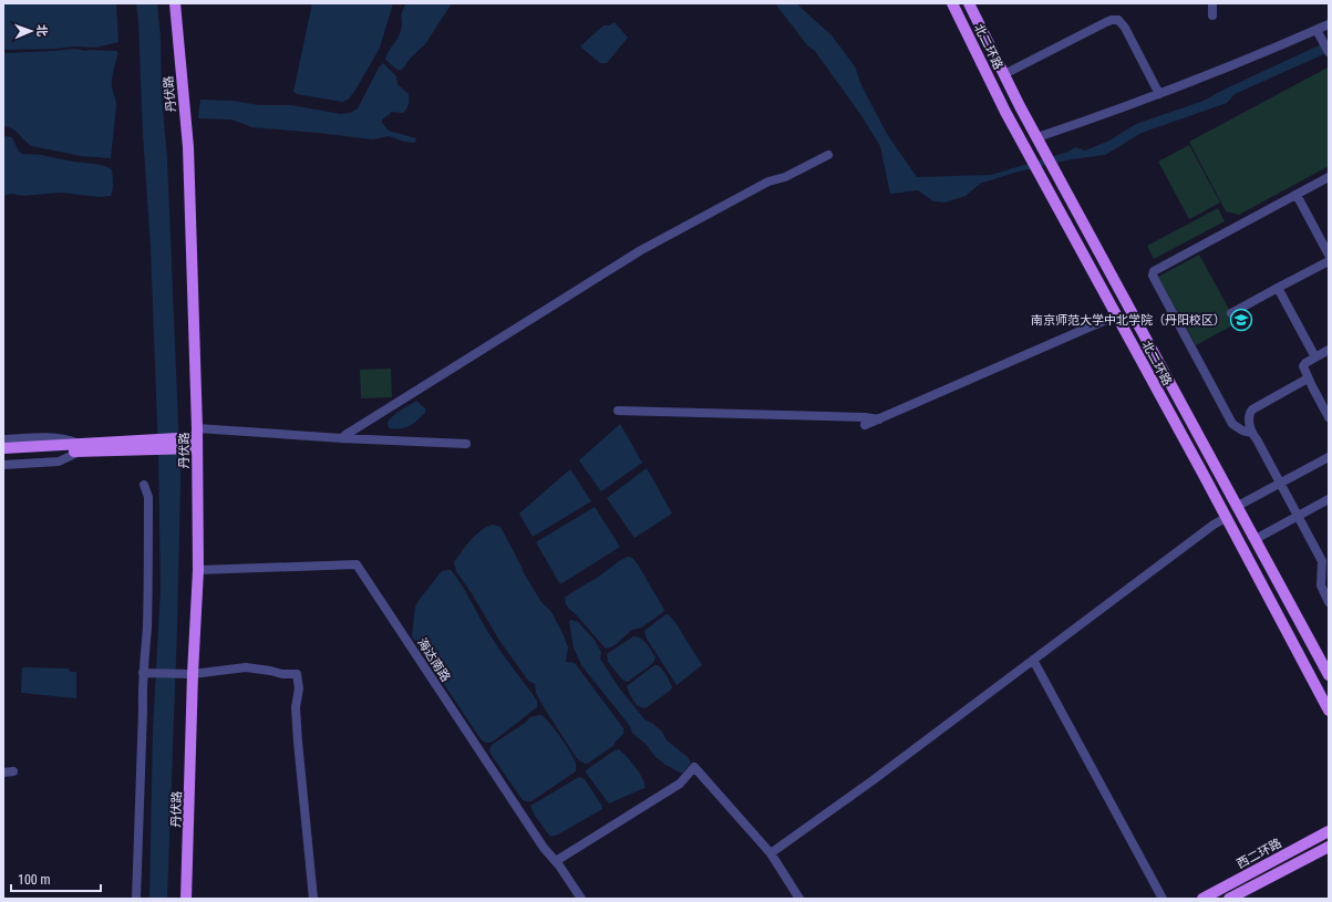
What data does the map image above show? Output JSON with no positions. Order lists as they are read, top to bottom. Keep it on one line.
{"streets":{"main road":["北二环路","丹伏路","西二环路"],"street":["海达南路"]},"crossings":[["丹伏路","海达南路"]],"places":{"school or university":["南京师范大学中北学院（丹阳校区）"]},"scale_bar":"100 m","north":"right"}
